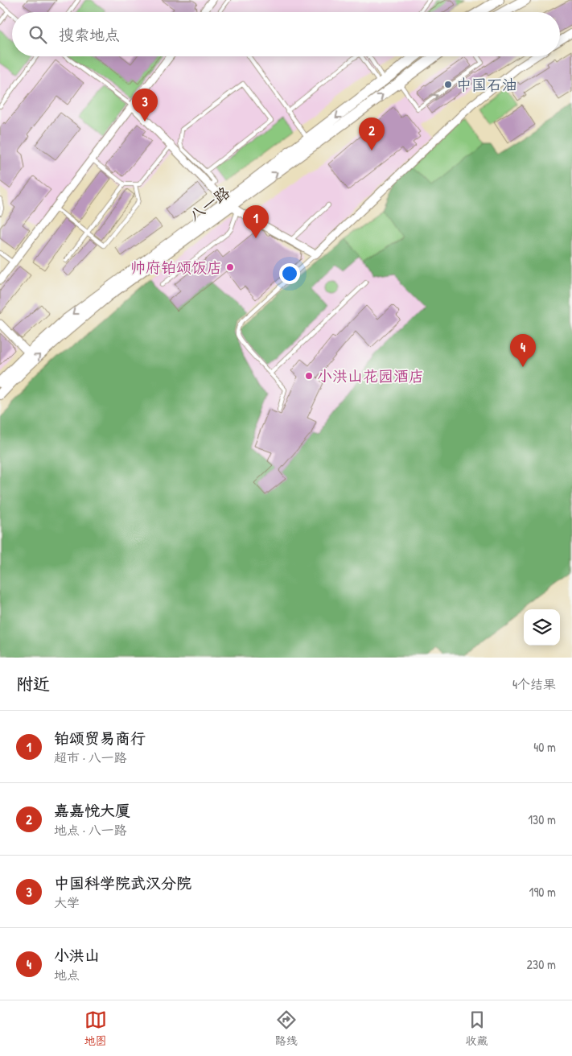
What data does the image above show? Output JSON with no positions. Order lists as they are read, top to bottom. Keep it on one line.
{"streets":{"main road":["八一路"]},"places":["中国石油","帅府铂颂饭店","小洪山花园酒店"],"page":{"search":"搜索地点","pins":["3","2","1","4"],"heading":["附近","4个结果"],"list":[{"mark":"1","name":"铂颂贸易商行","note":"超市 · 八一路","value":"40 m"},{"mark":"2","name":"嘉嘉悦大厦","note":"地点 · 八一路","value":"130 m"},{"mark":"3","name":"中国科学院武汉分院","note":"大学","value":"190 m"},{"mark":"4","name":"小洪山","note":"地点","value":"230 m"}],"nav":["地图","路线","收藏"]}}
